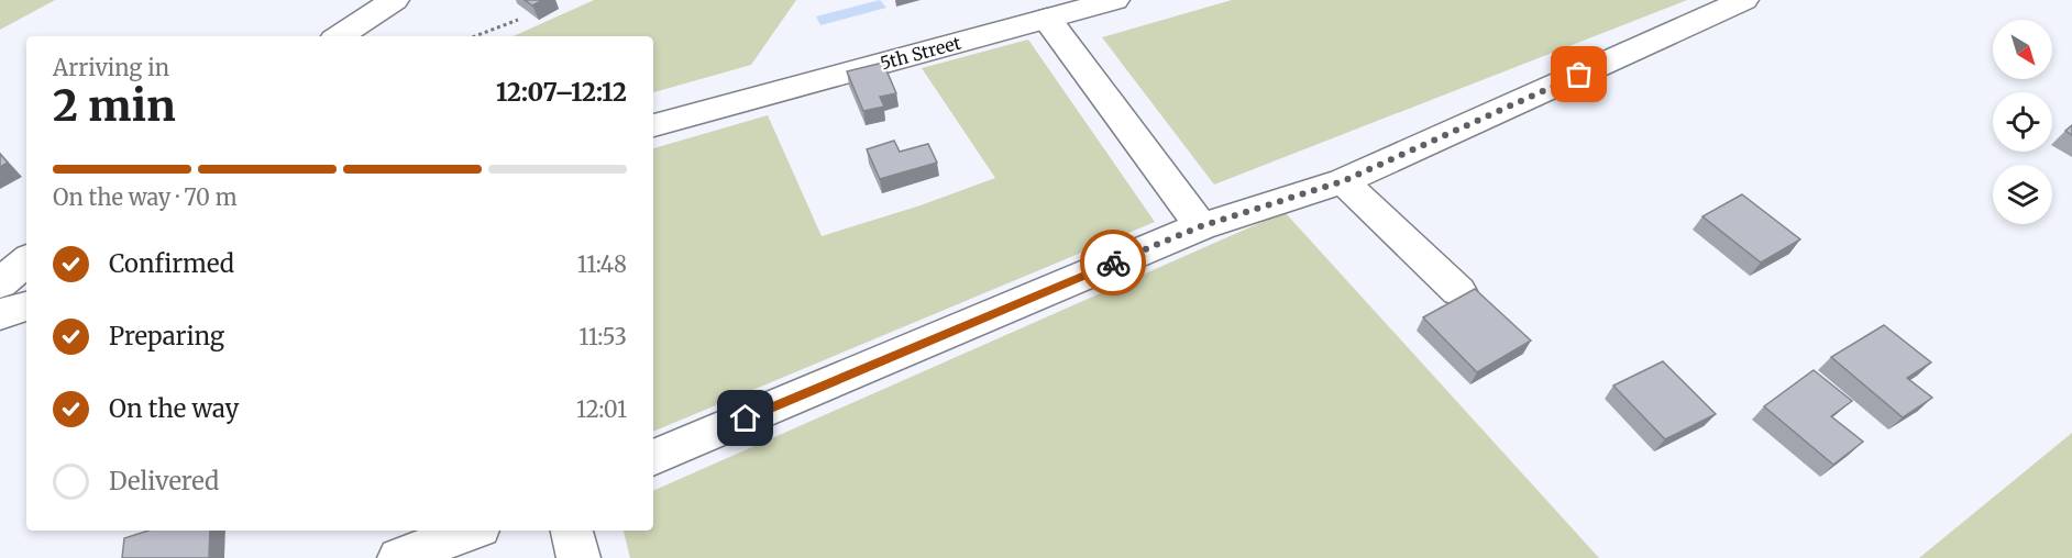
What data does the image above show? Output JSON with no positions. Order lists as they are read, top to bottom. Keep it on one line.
{"streets":{"street":["5th Street"]},"north":"bottom right","page":{"heading":["2 min","Arriving in","12:07–12:12"],"bar":"On the way · 70 m","list":[["Confirmed","11:48"],["Preparing","11:53"],["On the way","12:01"],"Delivered"]}}
